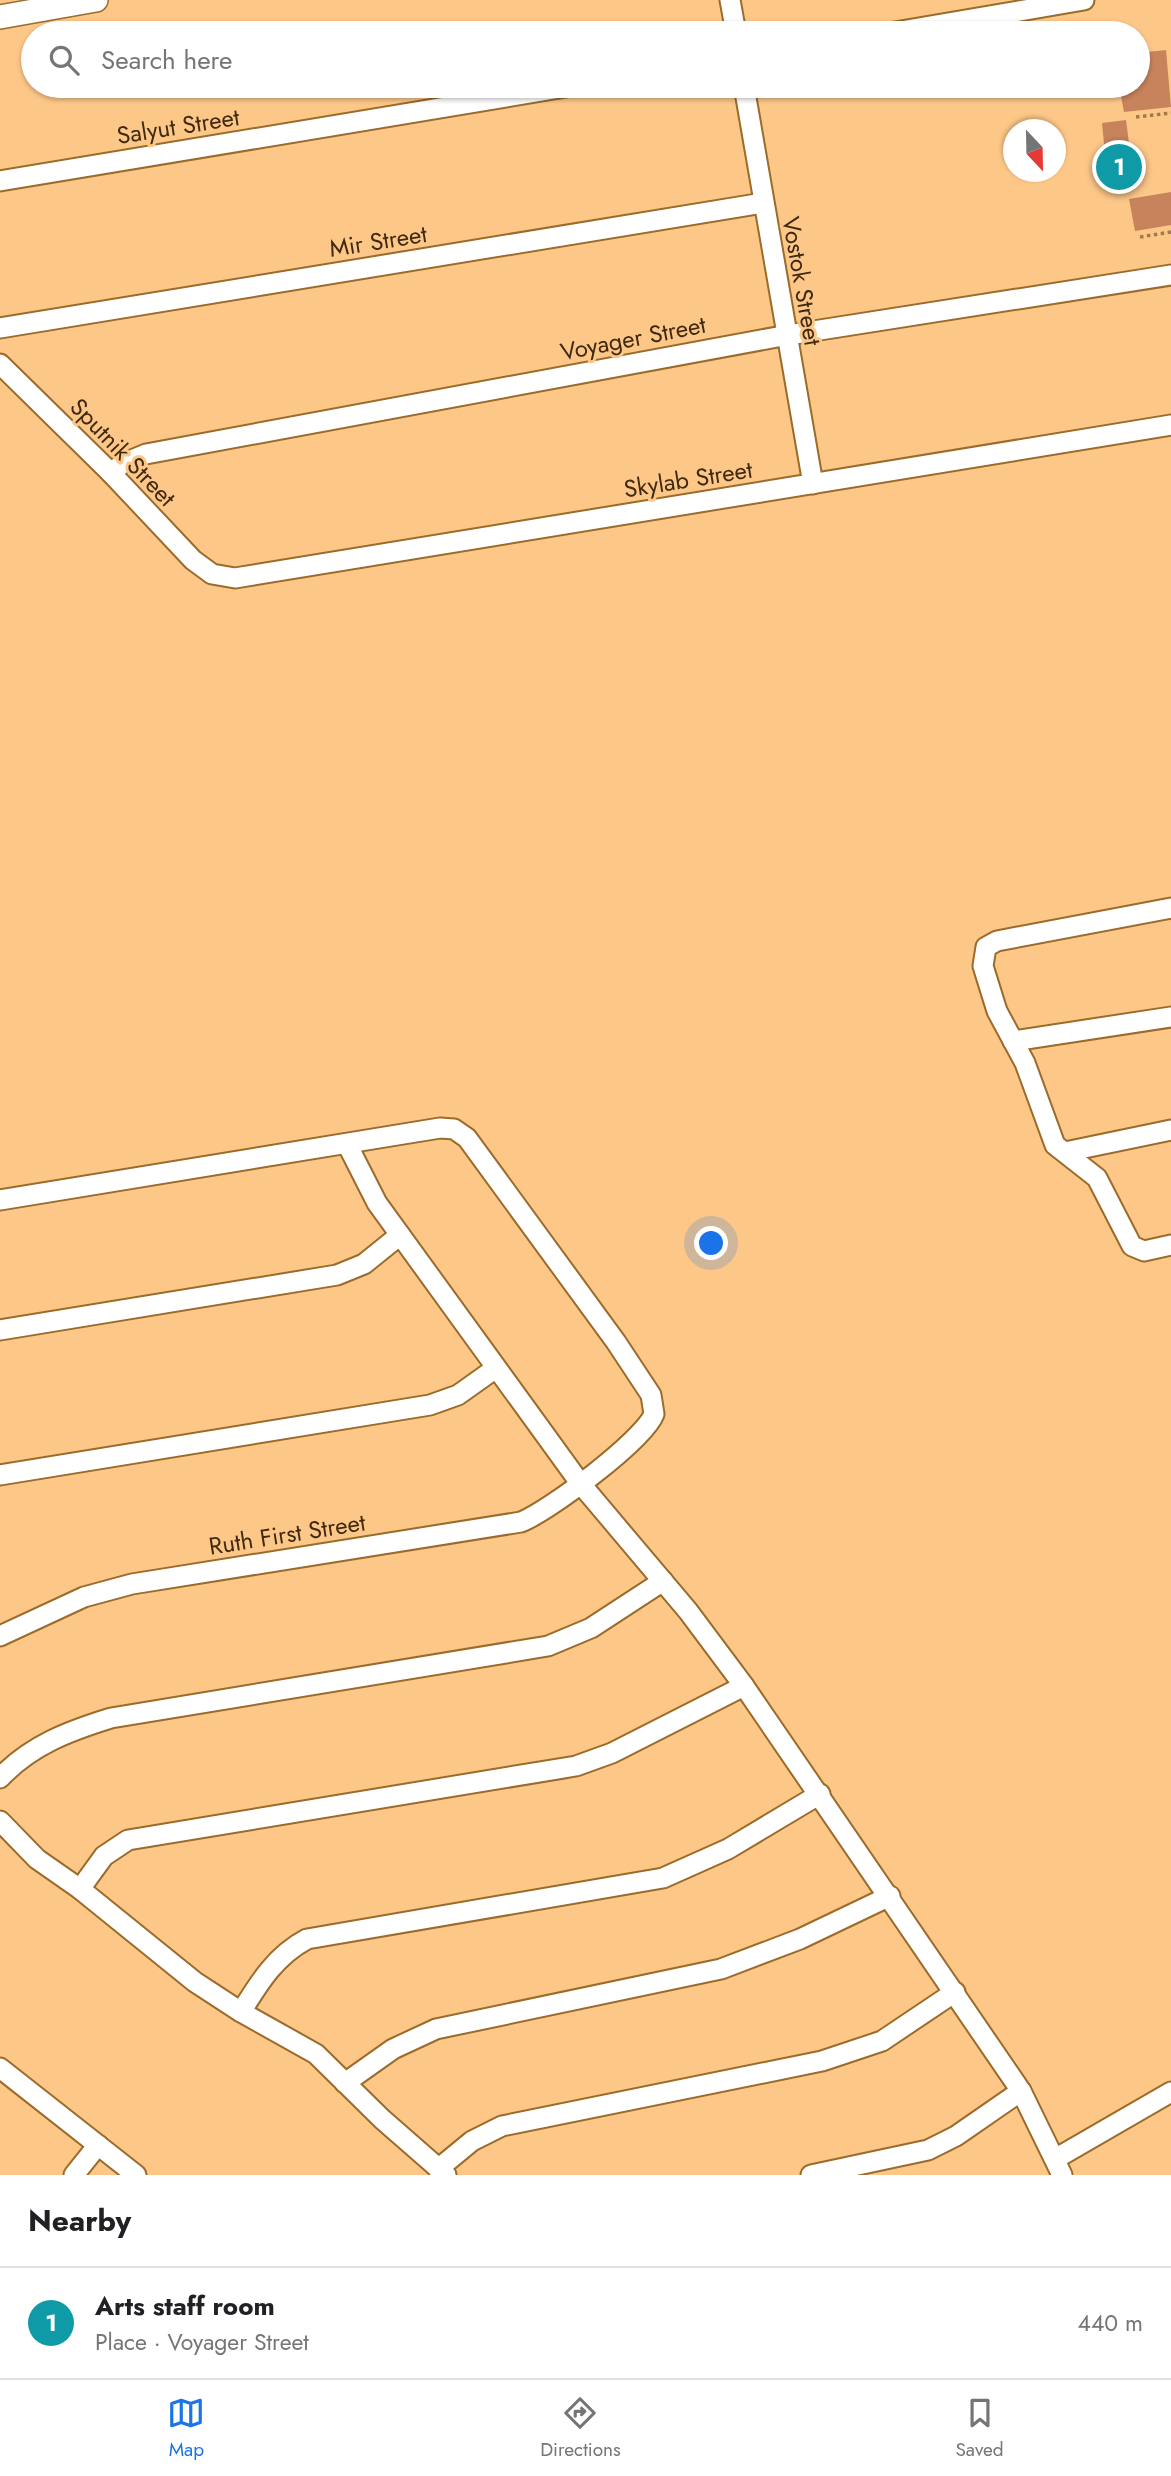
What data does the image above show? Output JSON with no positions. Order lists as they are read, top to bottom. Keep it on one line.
{"streets":{"street":["Salyut Street","Mir Street","Vostok Street","Voyager Street","Sputnik Street","Skylab Street","Ruth First Street"]},"crossings":[["Mir Street","Vostok Street"],["Vostok Street","Voyager Street"],["Vostok Street","Skylab Street"],["Voyager Street","Sputnik Street"],["Sputnik Street","Skylab Street"]],"north":"bottom","page":{"search":"Search here","pins":"1","heading":"Nearby","list":[{"mark":"1","name":"Arts staff room","note":"Place · Voyager Street","value":"440 m"}],"nav":["Map","Directions","Saved"]}}
